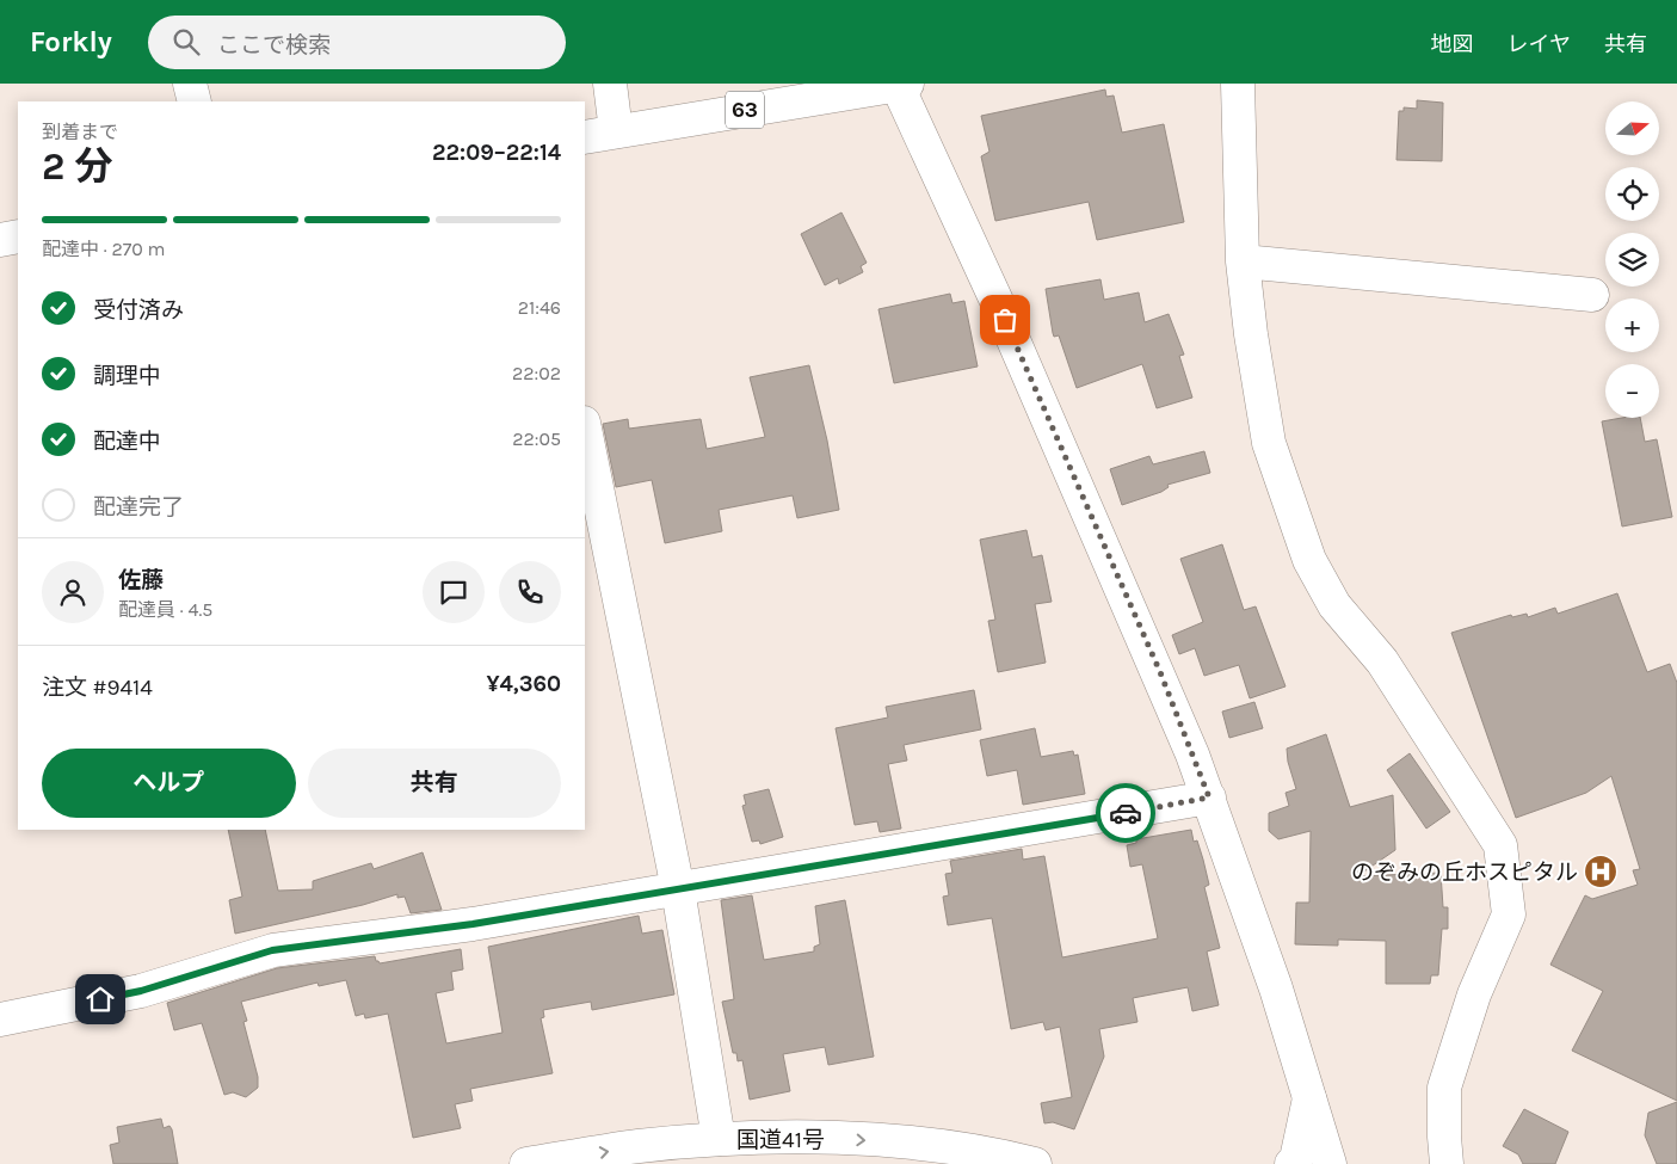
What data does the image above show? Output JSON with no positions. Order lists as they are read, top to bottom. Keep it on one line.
{"streets":{"main road":["63","国道41号"]},"places":{"hospital":["のぞみの丘ホスピタル"]},"north":"right","page":{"header":"Forkly","search":"ここで検索","nav":["地図","レイヤ","共有"],"map_buttons":["+","−"],"heading":["2 分","到着まで","22:09–22:14"],"panel":["佐藤","配達員 · 4.5","注文 #9414","¥4,360"],"bar":"配達中 · 270 m","list":[["受付済み","21:46"],["調理中","22:02"],["配達中","22:05"],"配達完了"],"buttons":["ヘルプ","共有"]}}
